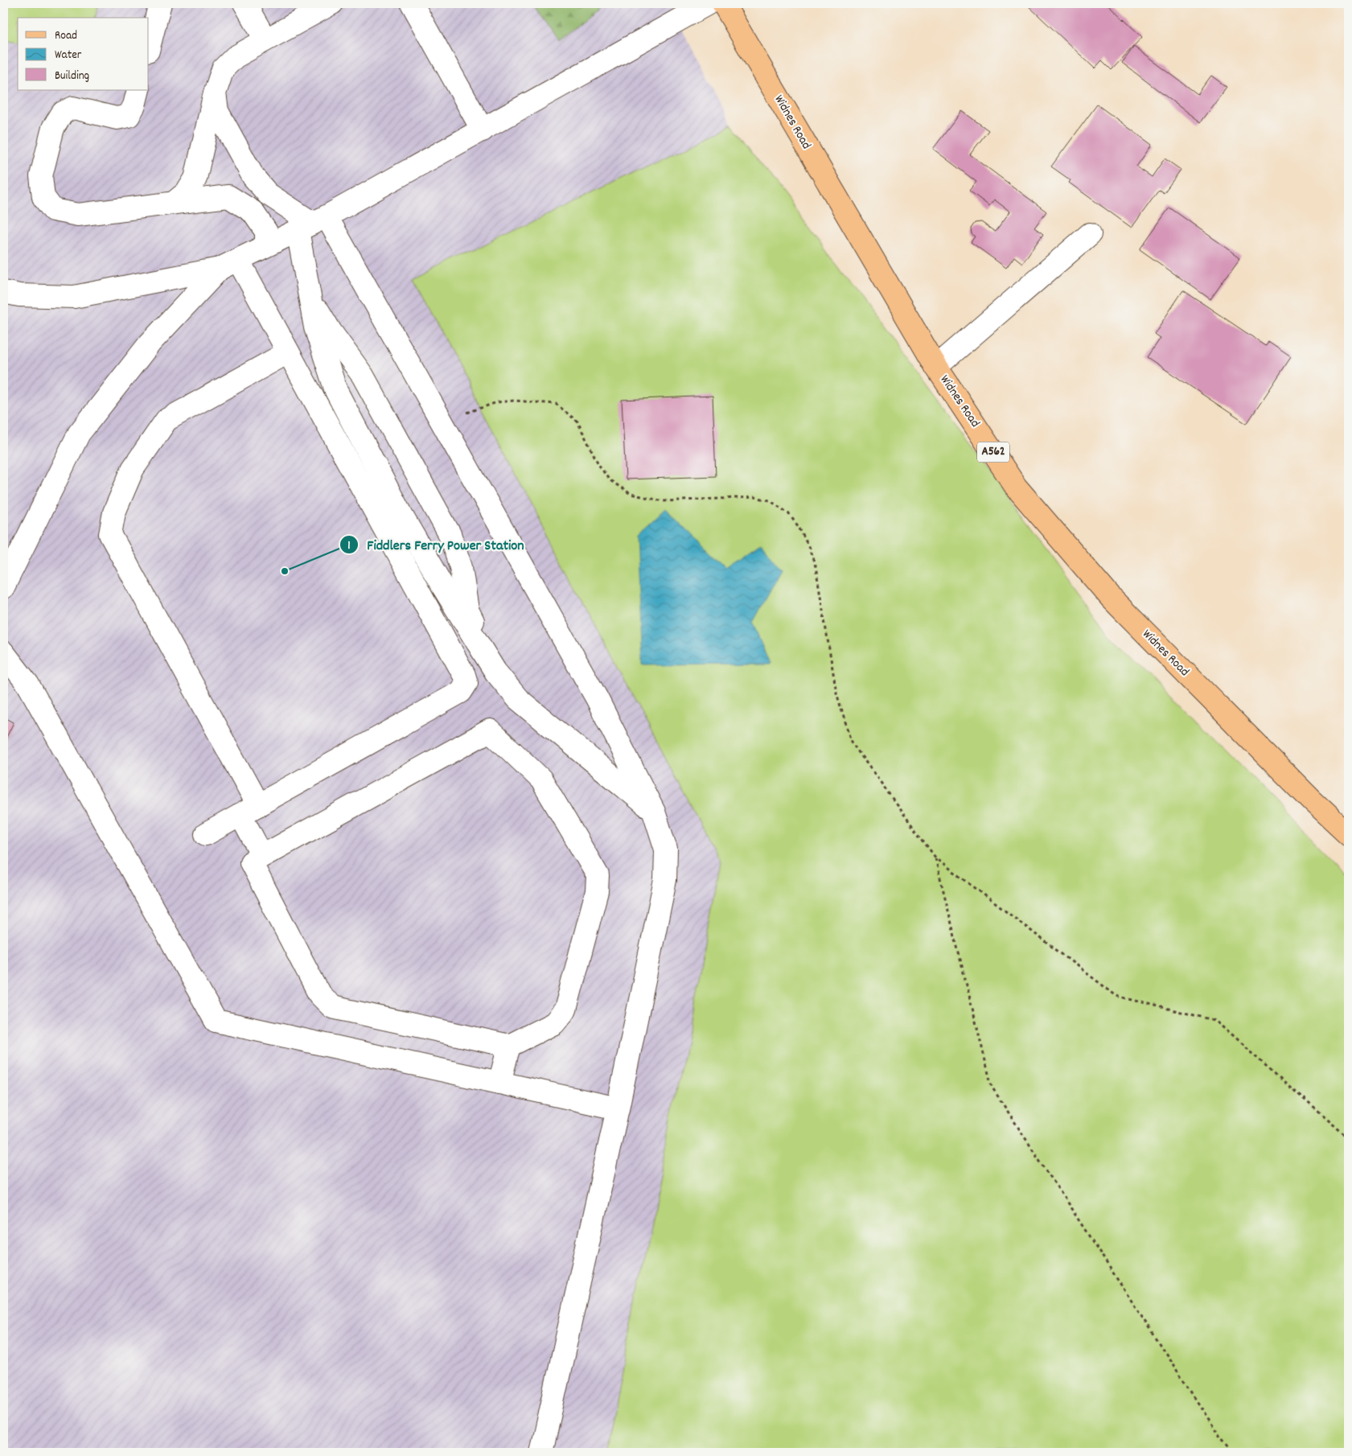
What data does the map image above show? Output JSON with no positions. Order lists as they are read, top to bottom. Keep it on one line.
{"streets":{"main road":["Widnes Road","A562"]},"places":["Fiddlers Ferry Power Station"],"legend":["Road","Water","Building"]}
